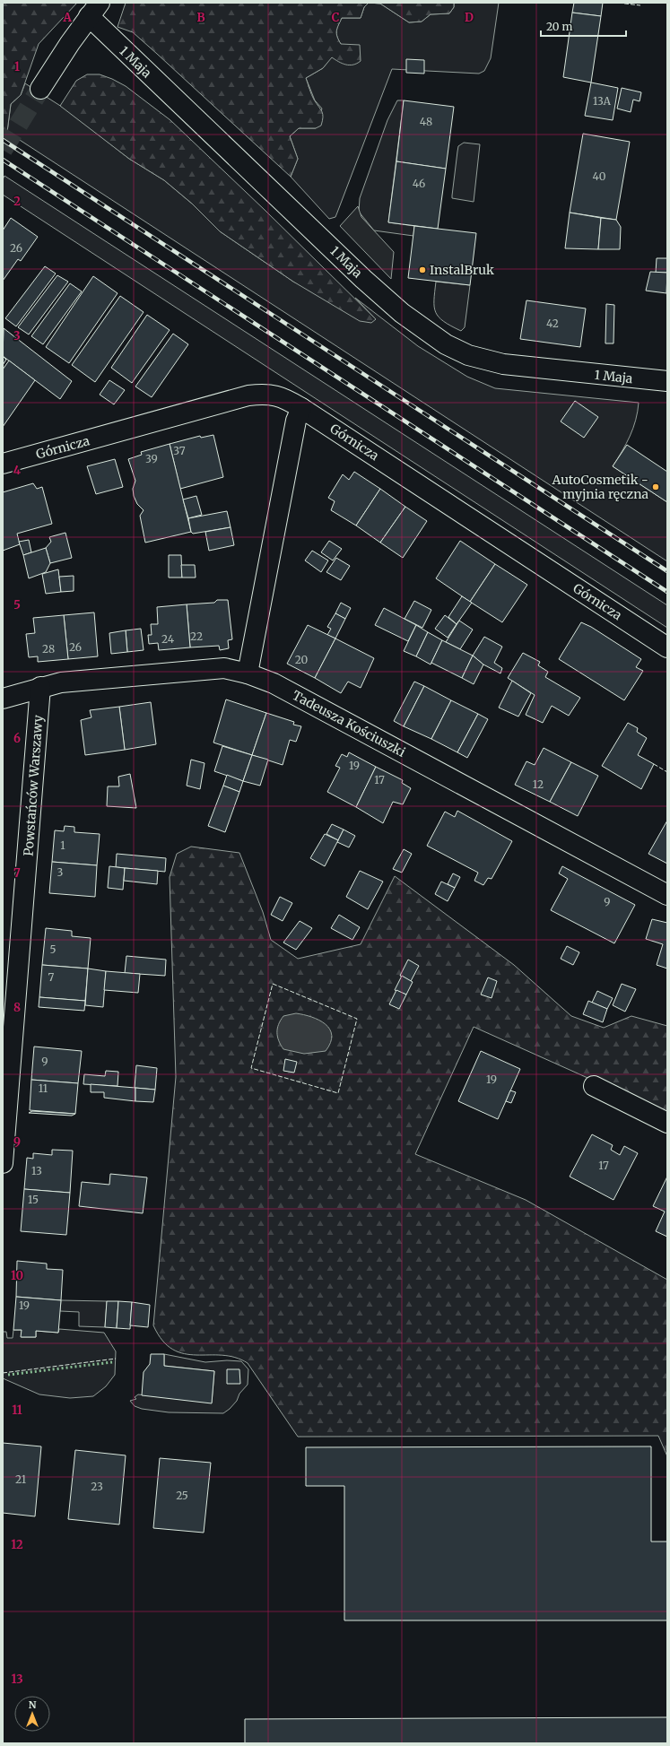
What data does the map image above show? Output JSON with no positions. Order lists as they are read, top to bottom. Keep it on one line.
{"streets":{"street":["1 Maja","Górnicza","Tadeusza Kościuszki","Powstańców Warszawy"]},"crossings":[["Tadeusza Kościuszki","Powstańców Warszawy"]],"places":["InstalBruk","AutoCosmetik - myjnia ręczna"],"house_numbers":["13A","48","40","46","26","42","37","39","22","24","26","28","20","19","17","12","1","3","9","5","7","9","19","11","17","13","15","19","21","23","25"],"scale_bar":"20 m","north":"top","grid":{"columns":["A","B","C","D"],"rows":["1","2","3","4","5","6","7","8","9","10","11","12","13"]}}
